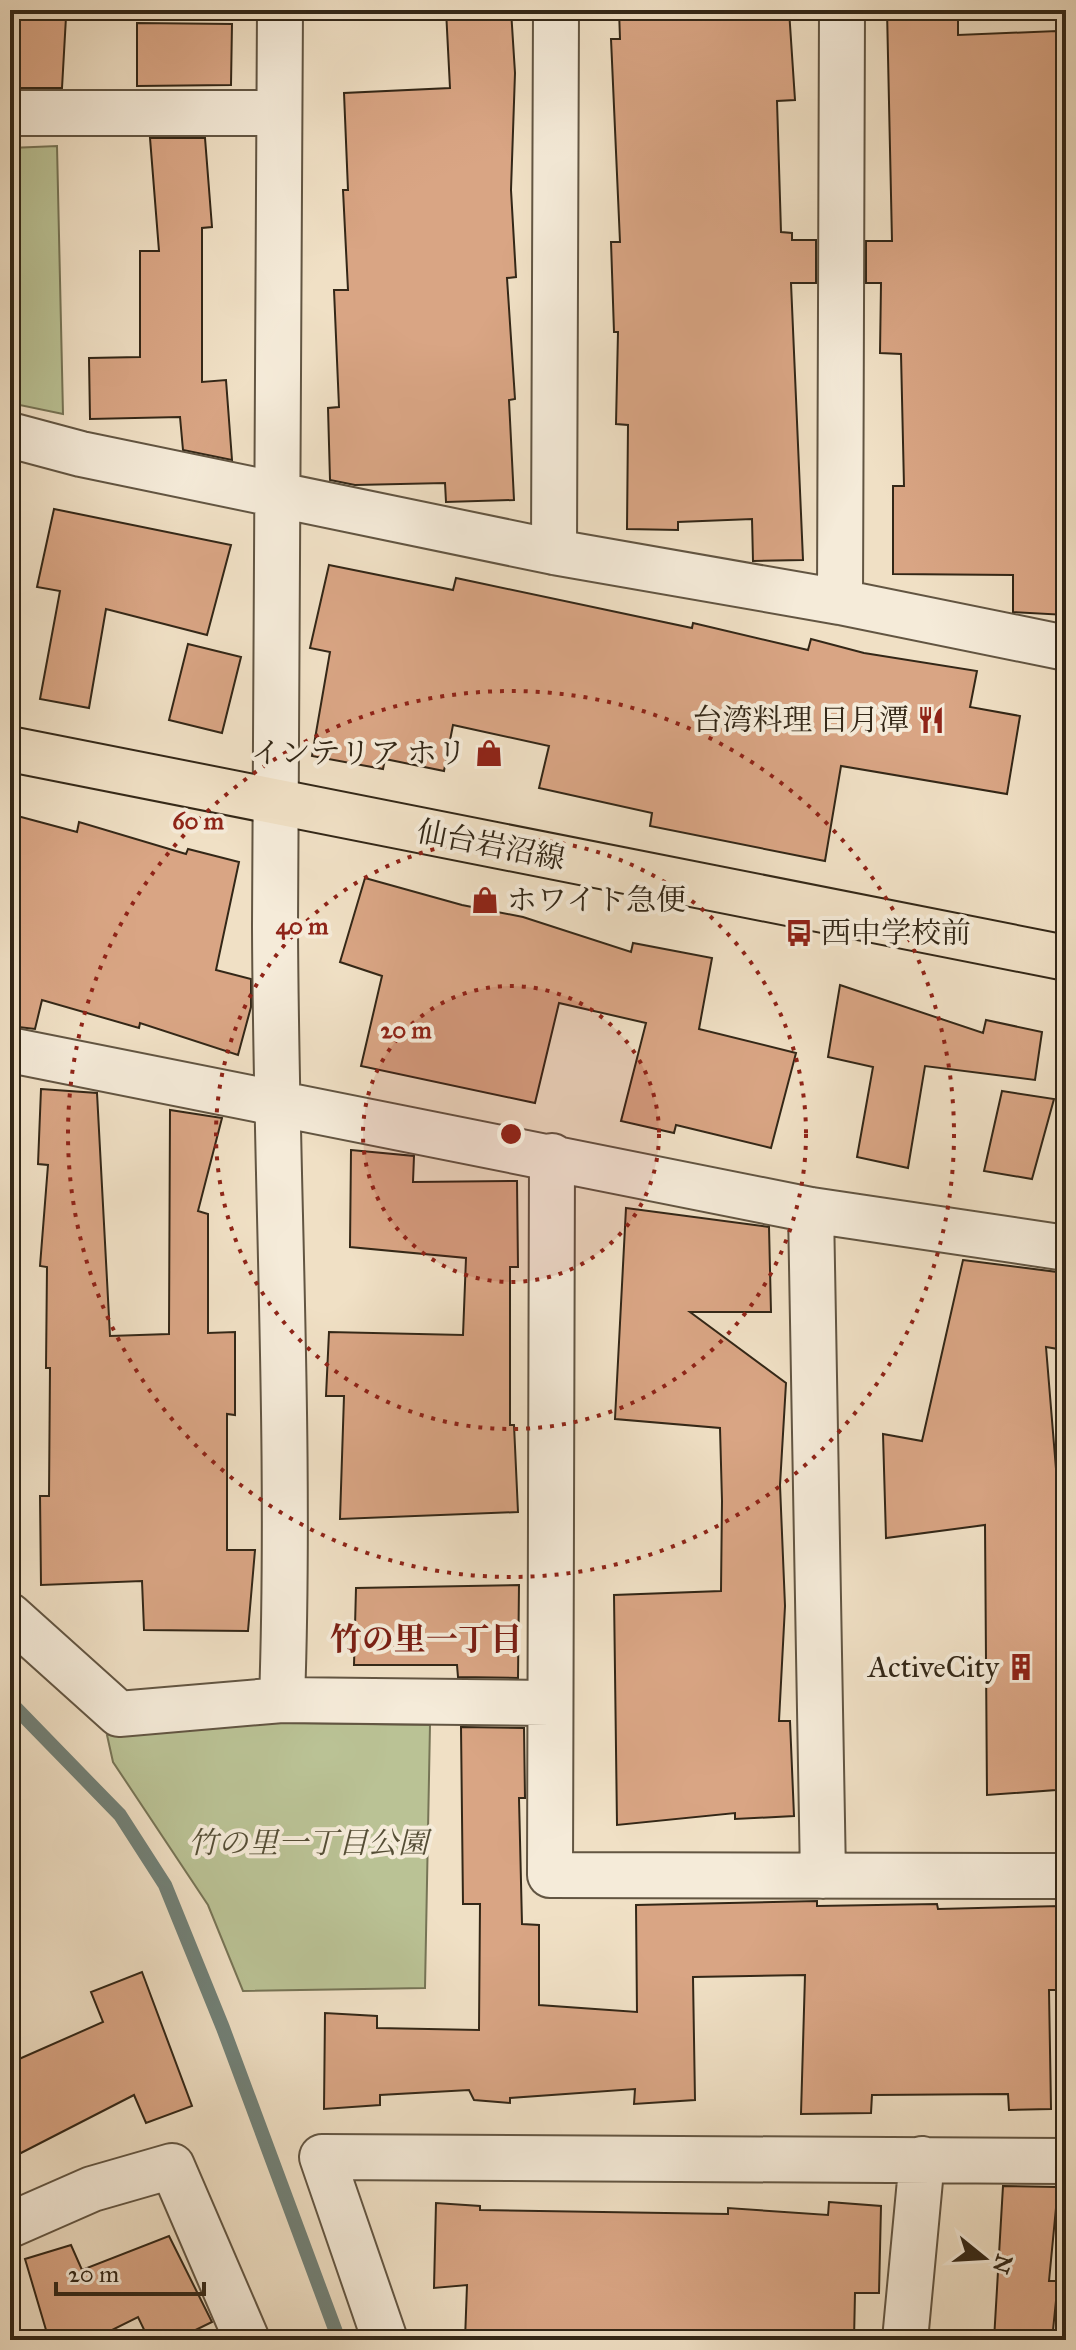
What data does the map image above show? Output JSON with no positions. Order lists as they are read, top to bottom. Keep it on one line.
{"streets":{"main road":["仙台岩沼線"]},"districts":["竹の里一丁目"],"parks":["竹の里一丁目公園"],"places":{"restaurant":["台湾料理 日月潭"],"shop":["インテリア ホリ","ホワイト急便"],"bus stop":["西中学校前"],"building":["ActiveCity"]},"scale_bar":"20 m","north":"right","rings":["60 m","40 m","20 m"]}
